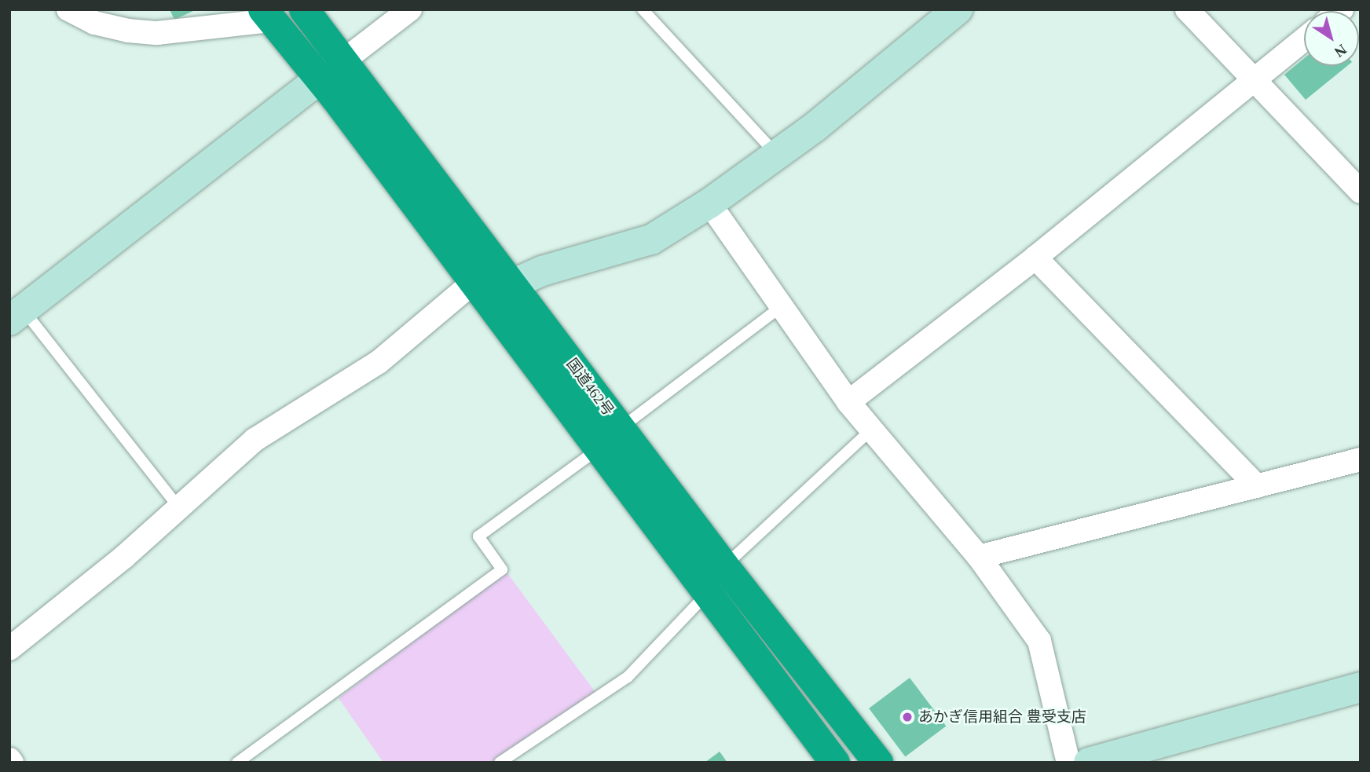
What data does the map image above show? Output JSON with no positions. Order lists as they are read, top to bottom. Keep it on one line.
{"streets":{"highway":["国道462号"]},"places":["あかぎ信用組合 豊受支店"],"north":"bottom right"}
